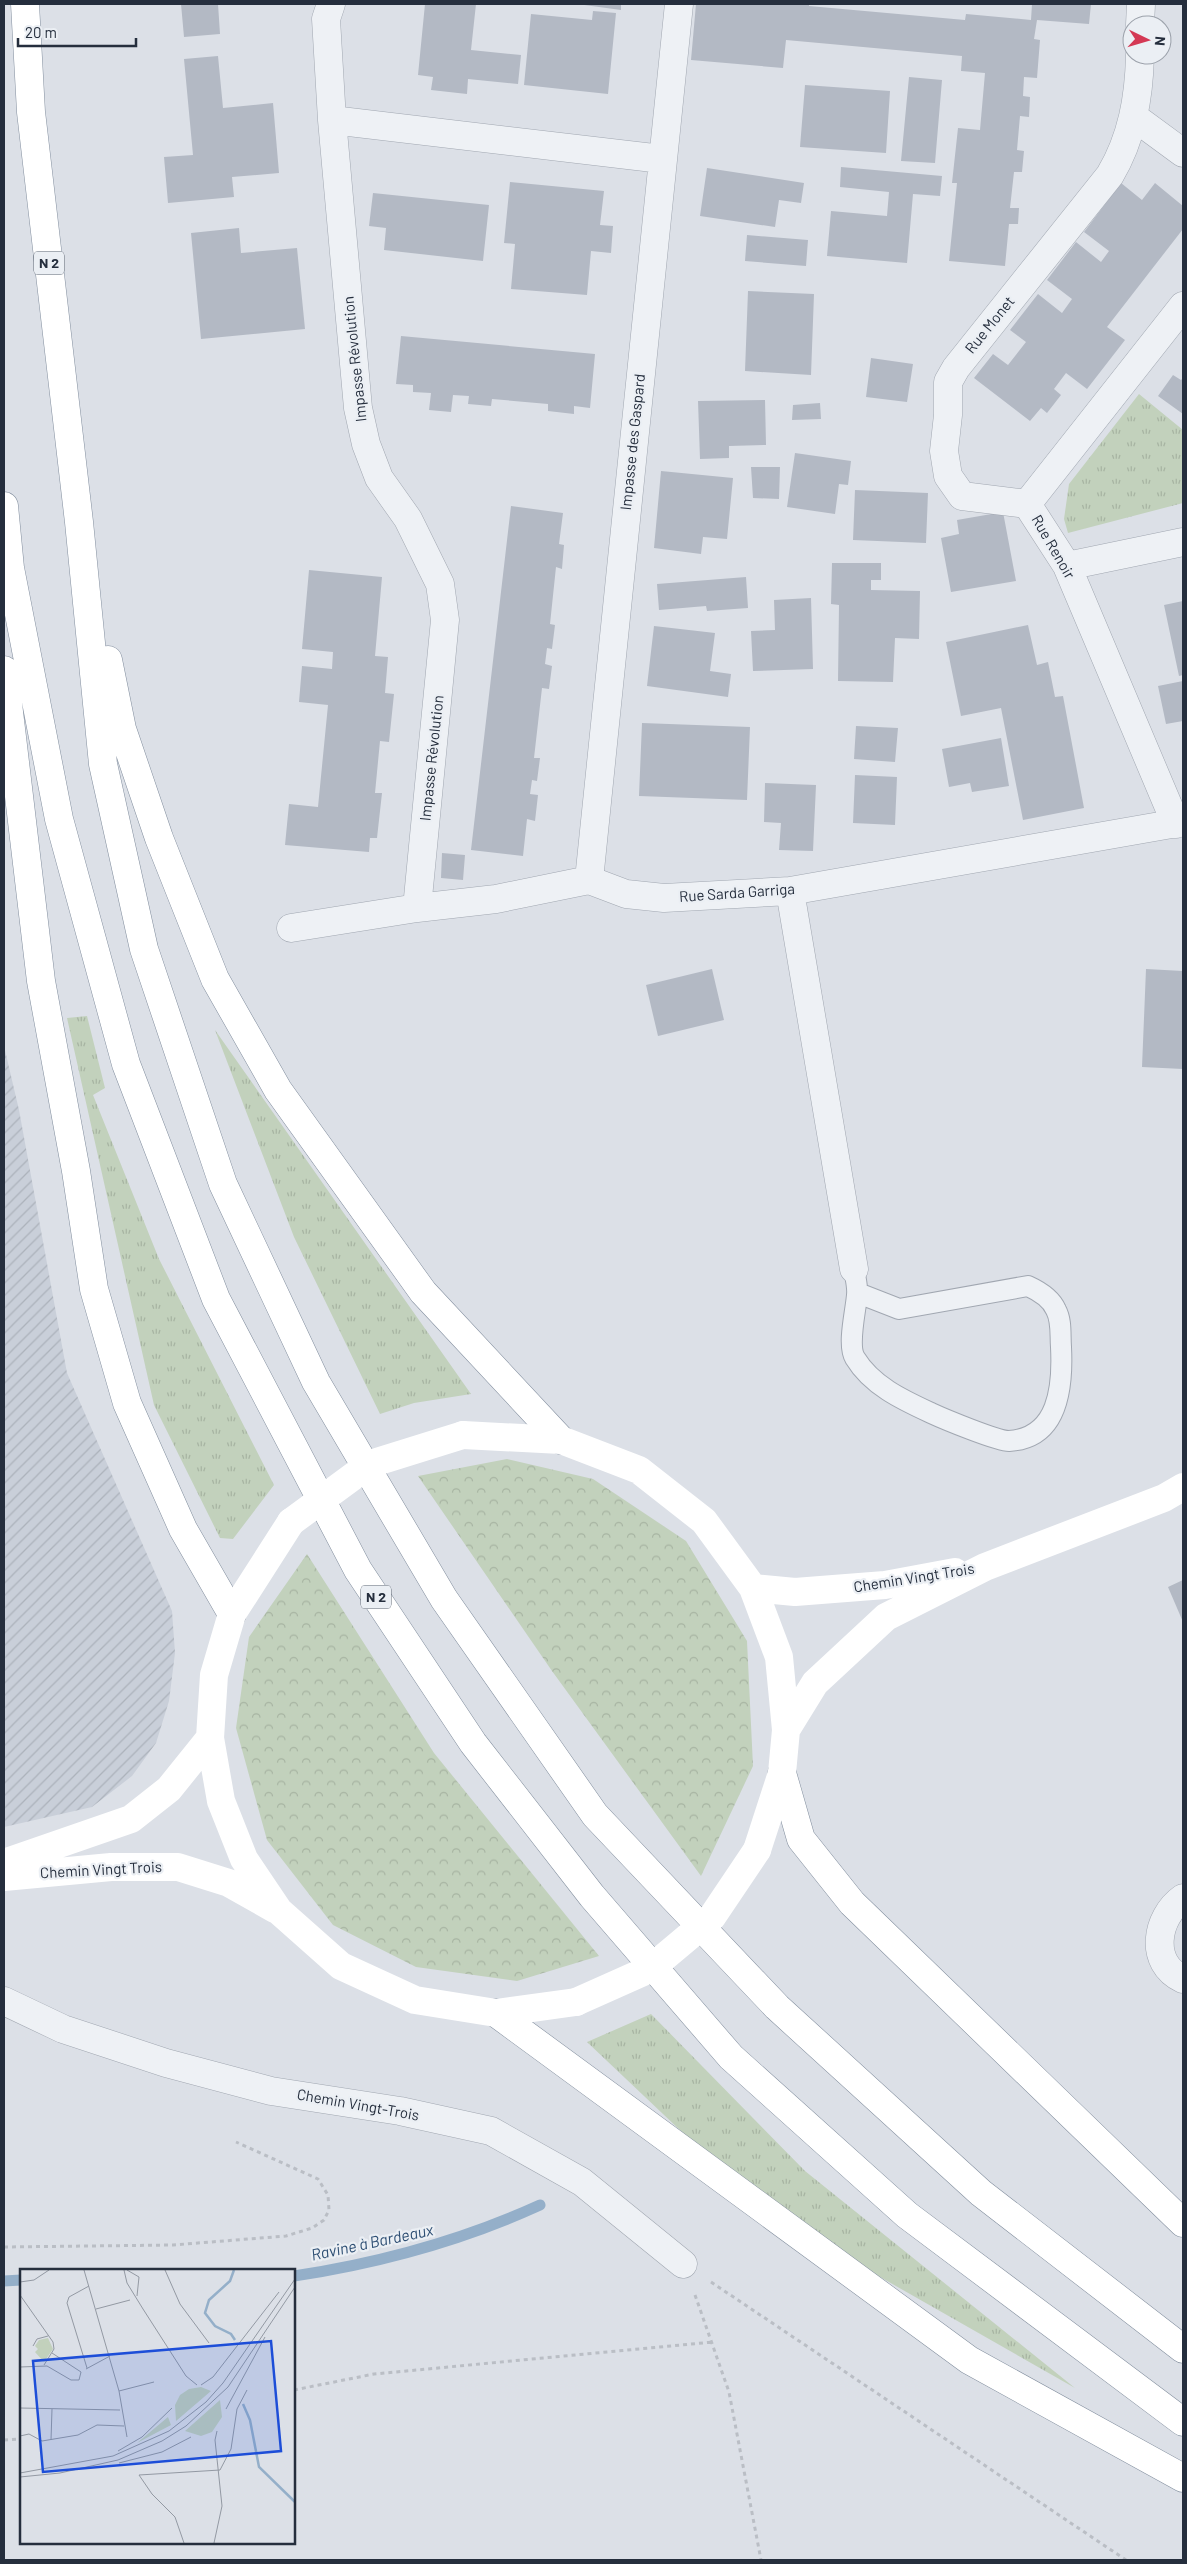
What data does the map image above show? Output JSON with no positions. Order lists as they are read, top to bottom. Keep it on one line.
{"streets":{"main road":["N 2","Chemin Vingt Trois"],"street":["Rue Monet","Impasse Révolution","Impasse des Gaspard","Rue Renoir","Rue Sarda Garriga","Chemin Vingt-Trois"]},"crossings":[["Rue Monet","Rue Renoir"],["Impasse des Gaspard","Rue Sarda Garriga"],["Rue Renoir","Rue Sarda Garriga"]],"water":["Ravine à Bardeaux"],"scale_bar":"20 m","north":"right"}
